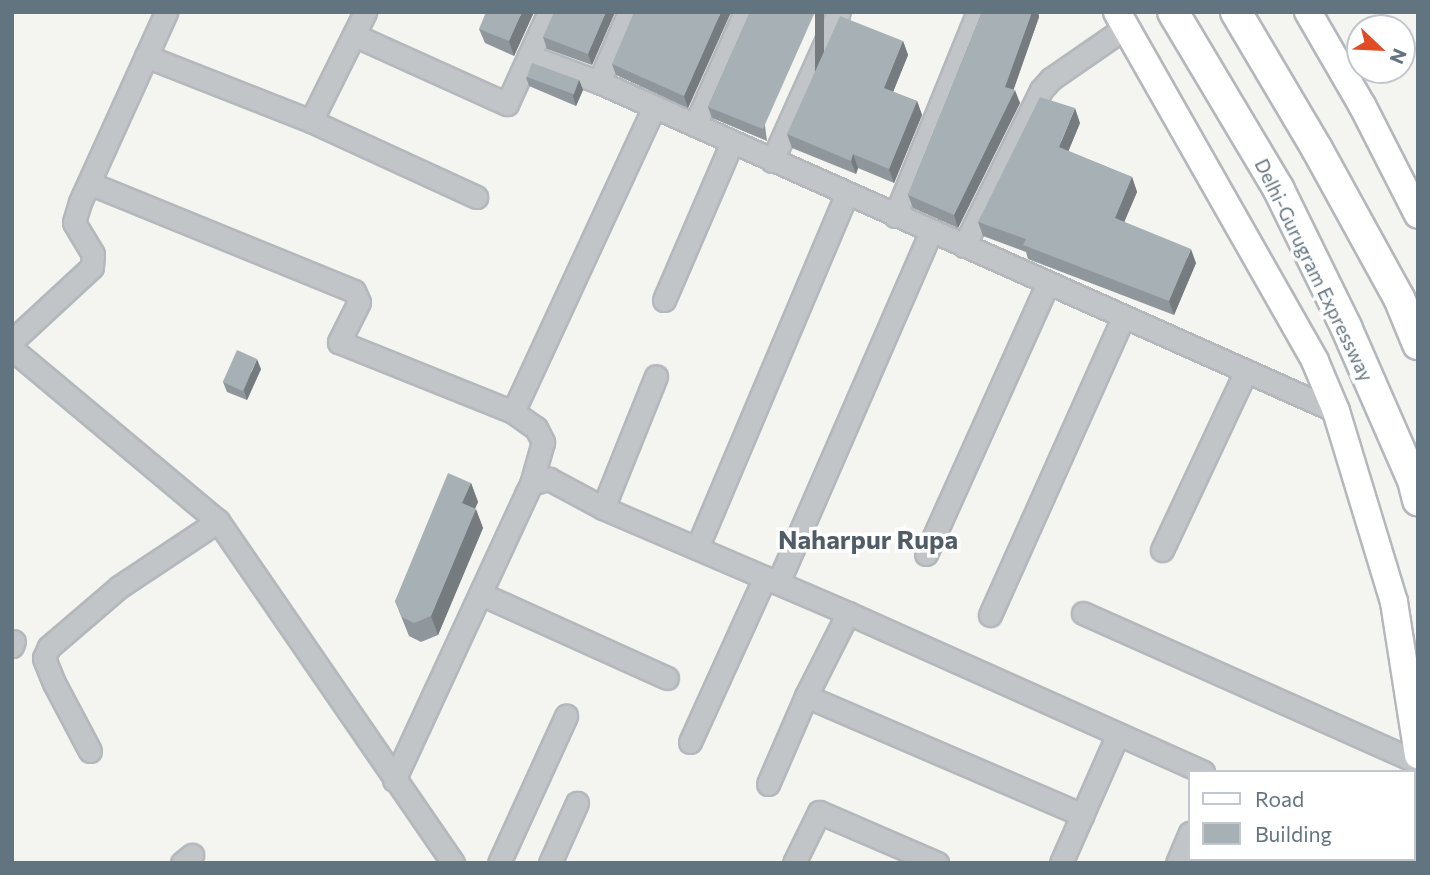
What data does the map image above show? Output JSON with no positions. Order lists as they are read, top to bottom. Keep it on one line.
{"streets":{"highway":["Delhi-Gurugram Expressway"]},"districts":["Naharpur Rupa"],"legend":["Road","Building"],"north":"bottom right"}
